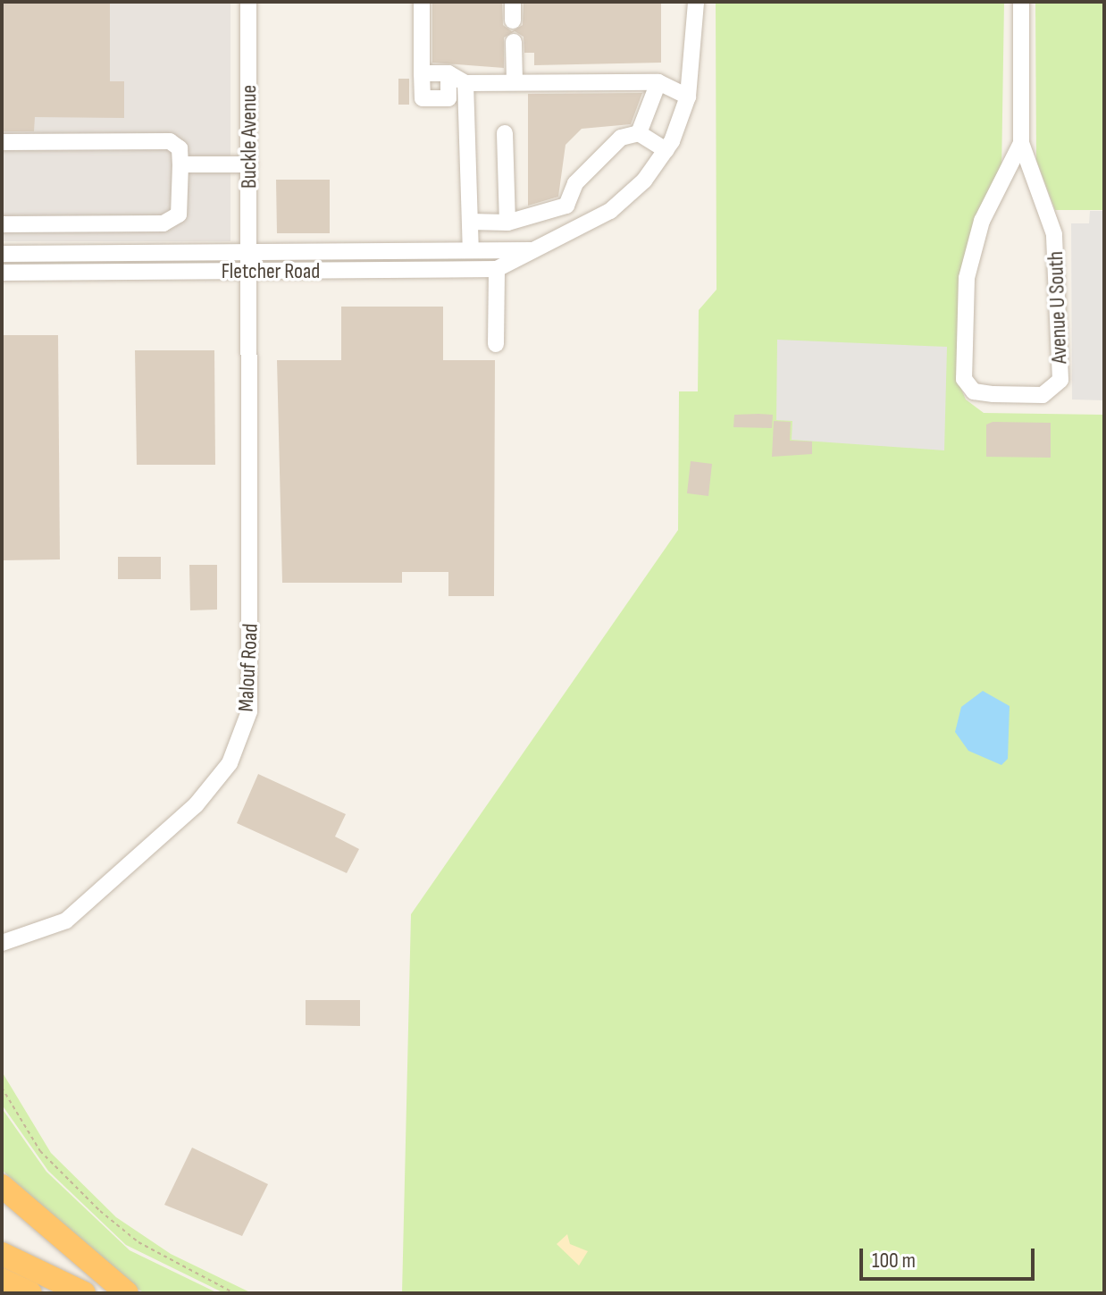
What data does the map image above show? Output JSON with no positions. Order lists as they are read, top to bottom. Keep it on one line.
{"streets":{"street":["Buckle Avenue","Fletcher Road","Avenue U South","Malouf Road"]},"crossings":[["Buckle Avenue","Fletcher Road"],["Buckle Avenue","Malouf Road"],["Fletcher Road","Malouf Road"]],"scale_bar":"100 m"}
